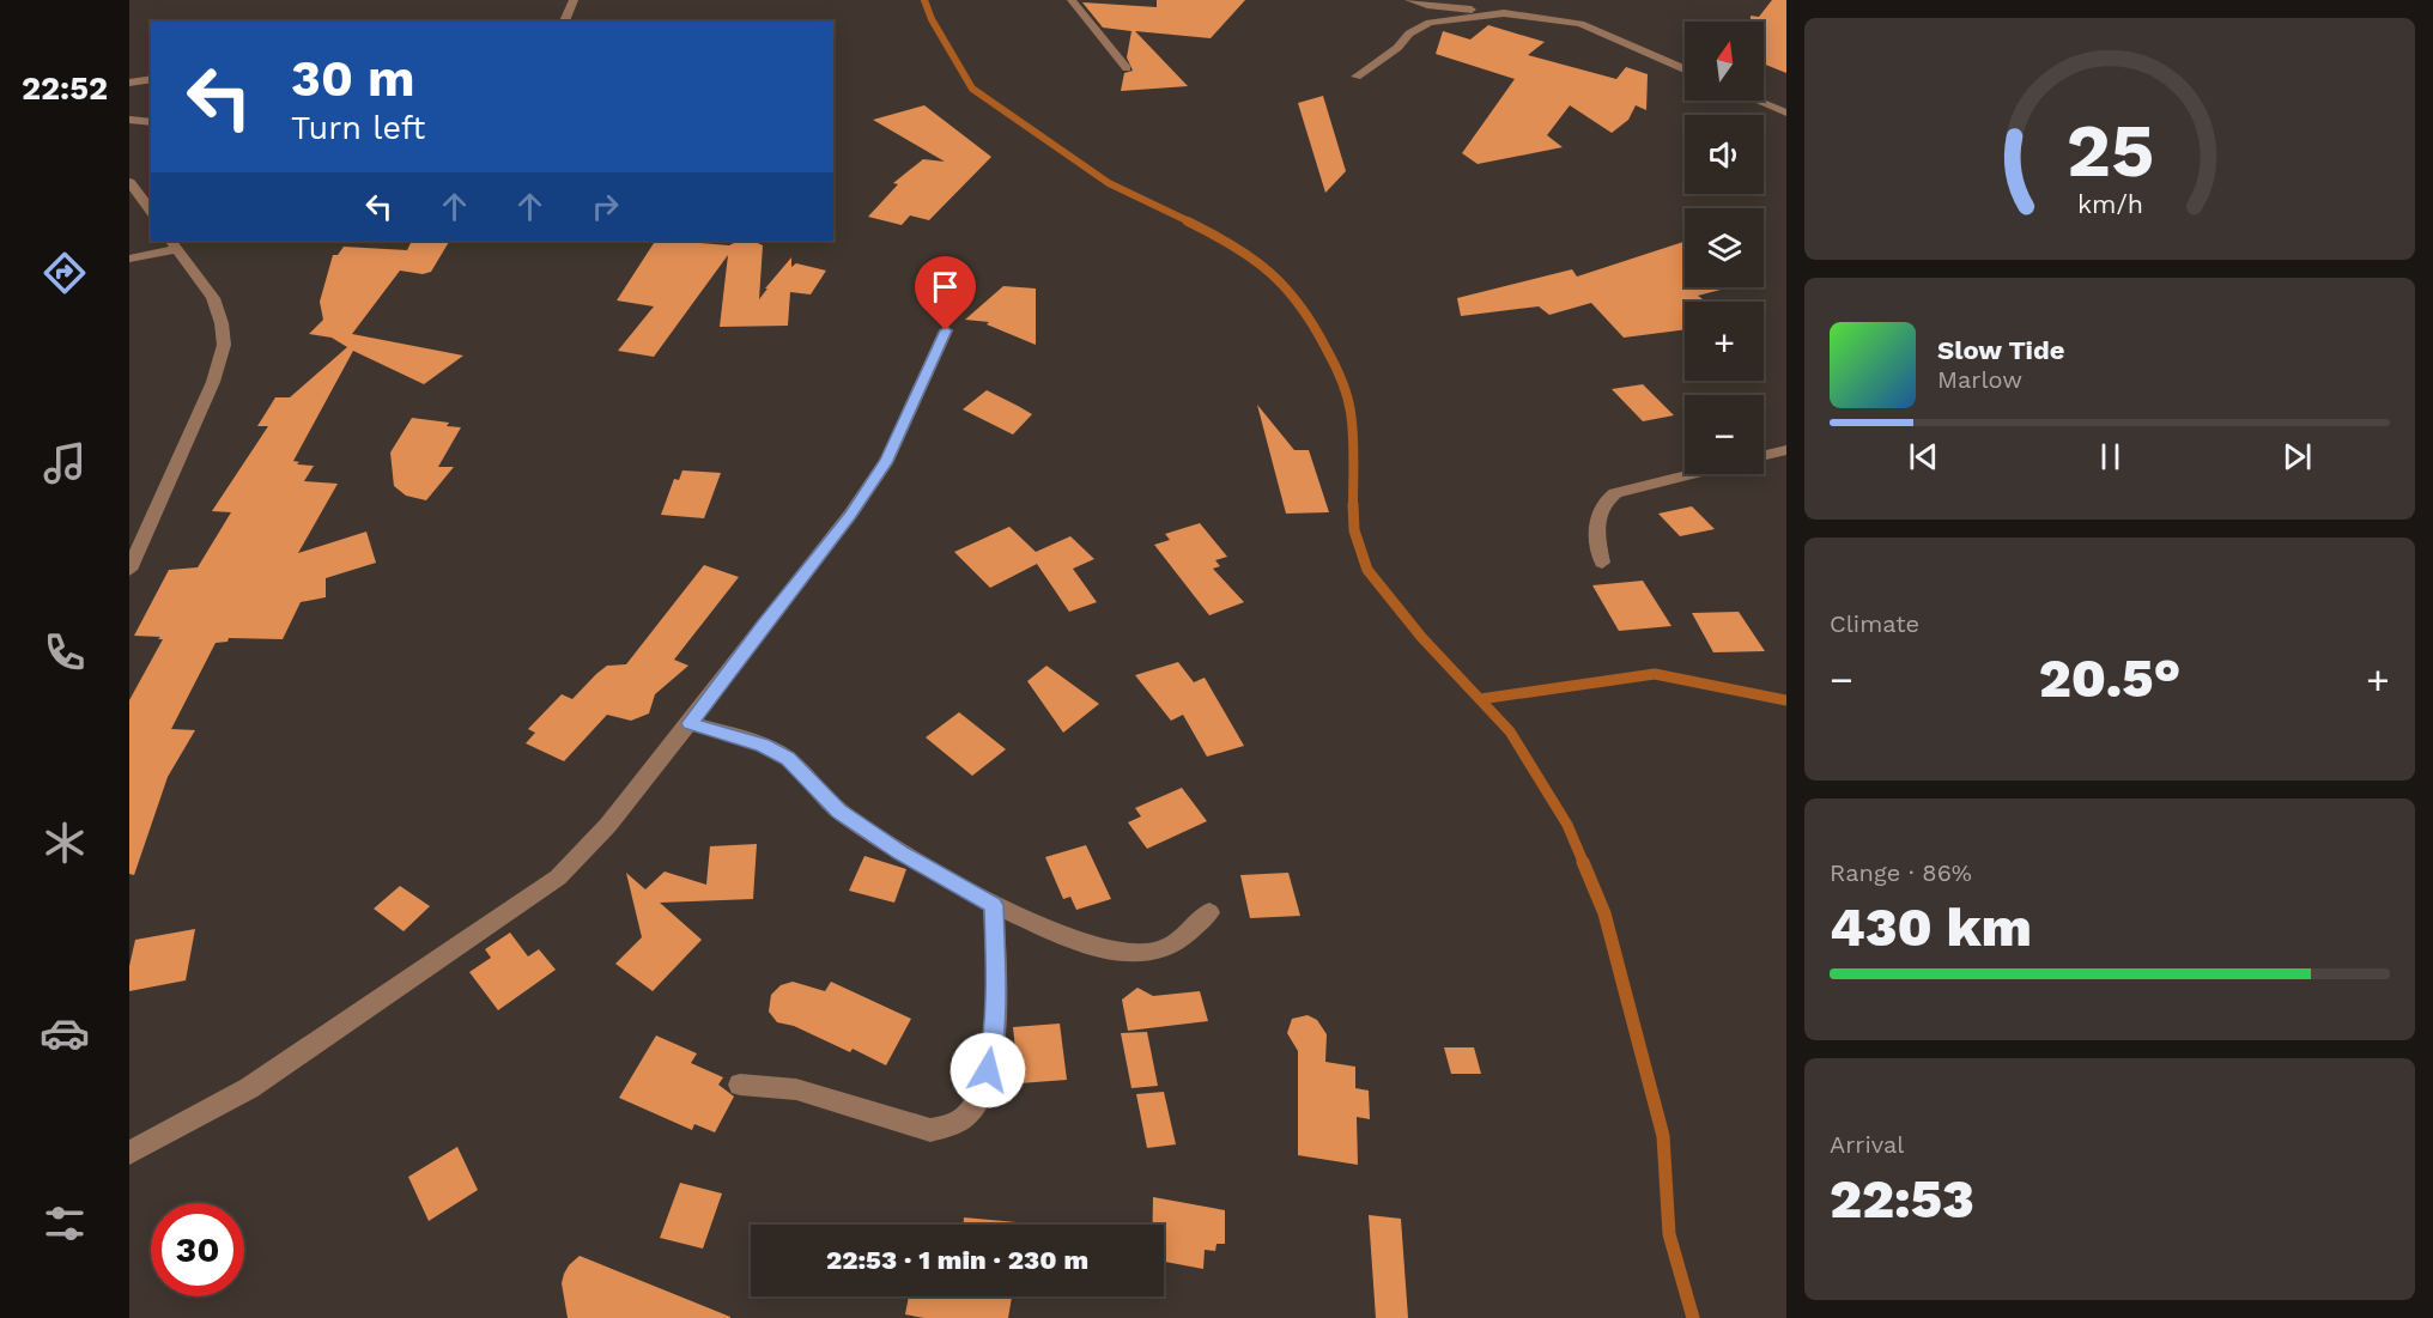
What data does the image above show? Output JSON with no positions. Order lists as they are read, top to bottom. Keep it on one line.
{"north":"top","page":{"tabs":"22:52","map_buttons":["+","−"],"turn":["30 m","Turn left"],"song":["Slow Tide","Marlow"],"tile":["Climate",["Range · 86%","430 km"],["Arrival","22:53"]],"heat":["−","20.5°","+"],"limit":"30","trip":"22:53 · 1 min · 230 m","gauge":["25","km/h"]}}
